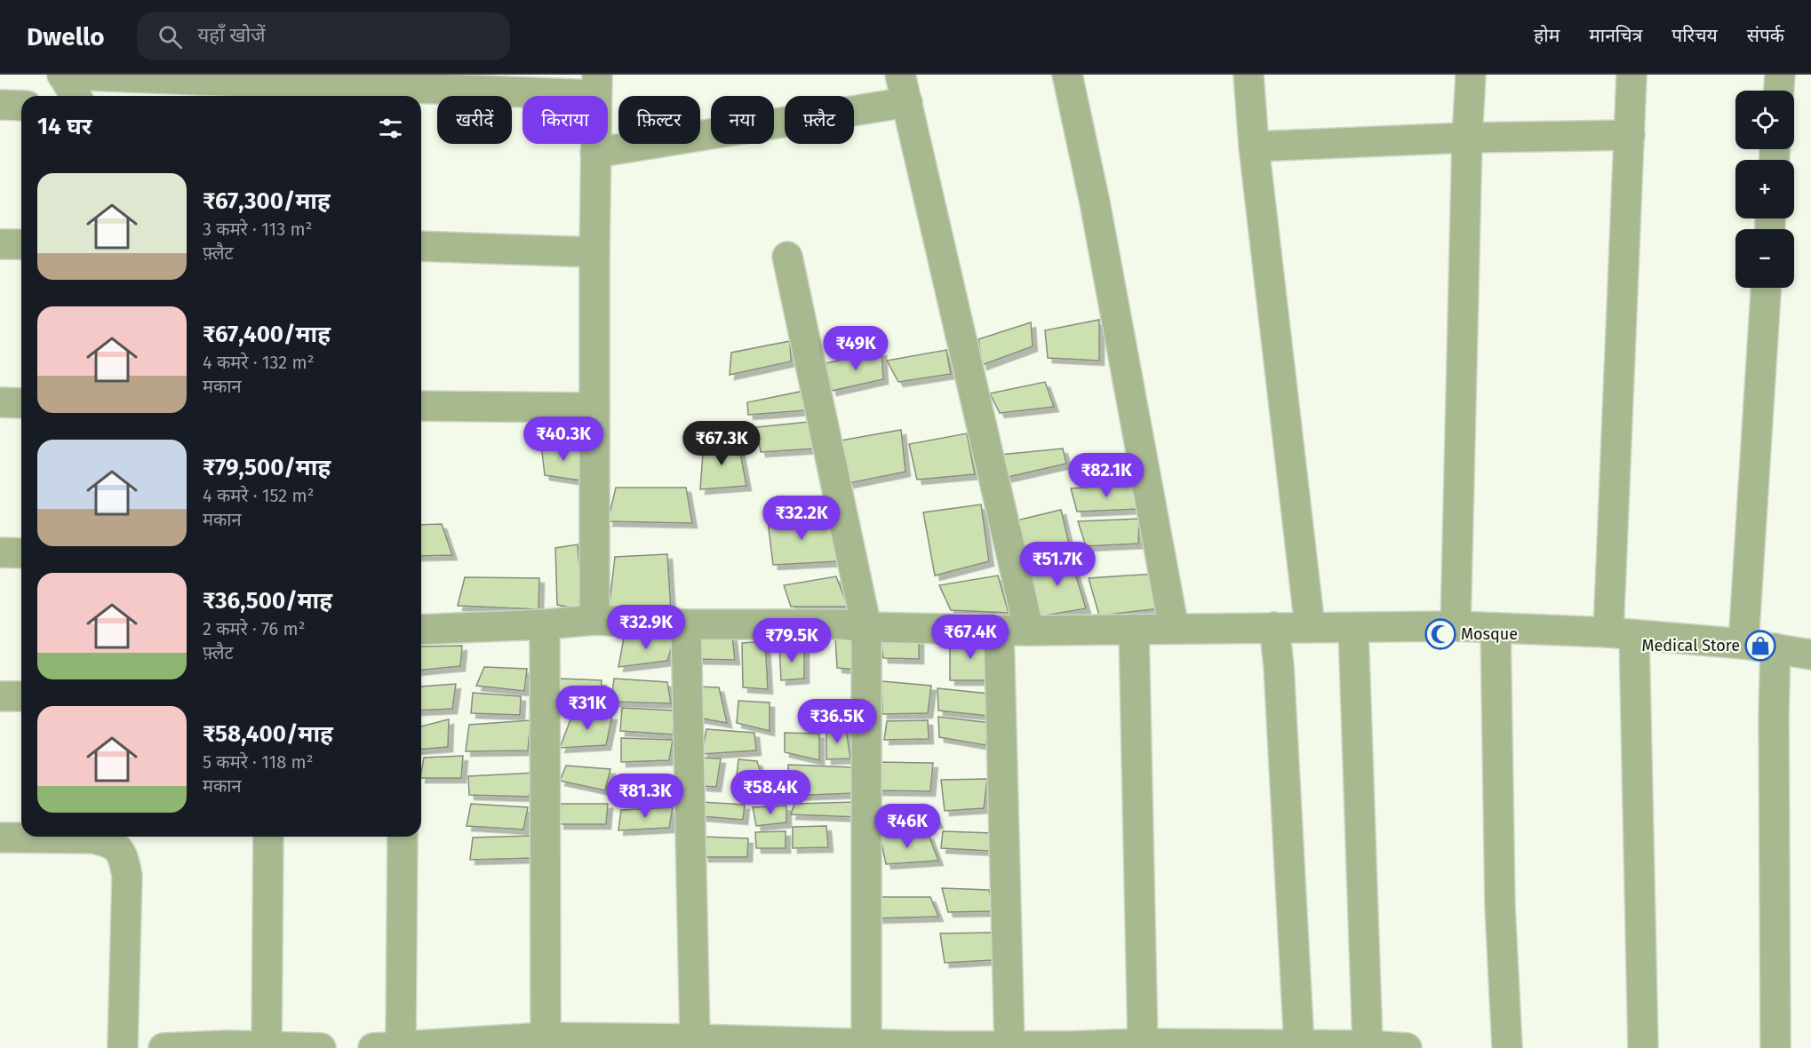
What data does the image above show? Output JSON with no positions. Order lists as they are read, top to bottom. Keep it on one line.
{"places":{"mosque":["Mosque"],"shop":["Medical Store"]},"page":{"header":"Dwello","search":"यहाँ खोजें","nav":["होम","मानचित्र","परिचय","संपर्क"],"map_buttons":["+","−"],"chip":["खरीदें","किराया","फ़िल्टर","नया","फ़्लैट"],"heading":"14 घर","list":[{"name":"₹67,300/माह","note":"3 कमरे · 113 m² · फ़्लैट"},{"name":"₹67,400/माह","note":"4 कमरे · 132 m² · मकान"},{"name":"₹79,500/माह","note":"4 कमरे · 152 m² · मकान"},{"name":"₹36,500/माह","note":"2 कमरे · 76 m² · फ़्लैट"},{"name":"₹58,400/माह","note":"5 कमरे · 118 m² · मकान"}],"price":["₹49K","₹40.3K","₹67.3K","₹82.1K","₹32.2K","₹51.7K","₹32.9K","₹67.4K","₹79.5K","₹31K","₹36.5K","₹58.4K","₹81.3K","₹46K"]}}
